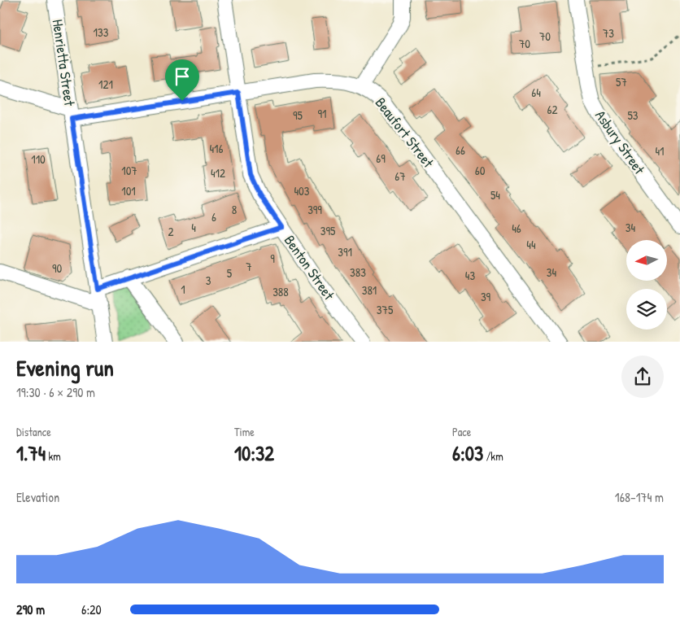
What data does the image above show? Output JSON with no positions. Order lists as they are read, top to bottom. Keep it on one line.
{"streets":{"street":["Henrietta Street","Beaufort Street","Asbury Street","Benton Street"]},"crossings":[["Henrietta Street","Beaufort Street"],["Beaufort Street","Benton Street"]],"house_numbers":["133","73","70","70","57","121","64","62","91","95","53","416","66","41","69","110","107","60","412","67","101","403","54","8","399","6","4","34","46","395","2","44","391","9","7","90","383","34","5","43","3","1","381","388","39","375"],"north":"left","page":{"heading":["Evening run","19:30 · 6 × 290 m"],"stats":[["Distance","1.74 km"],["Time","10:32"],["Pace","6:03 /km"]],"chart":["Elevation","168–174 m"],"list":[{"name":"290 m","note":"6:20"}]}}
